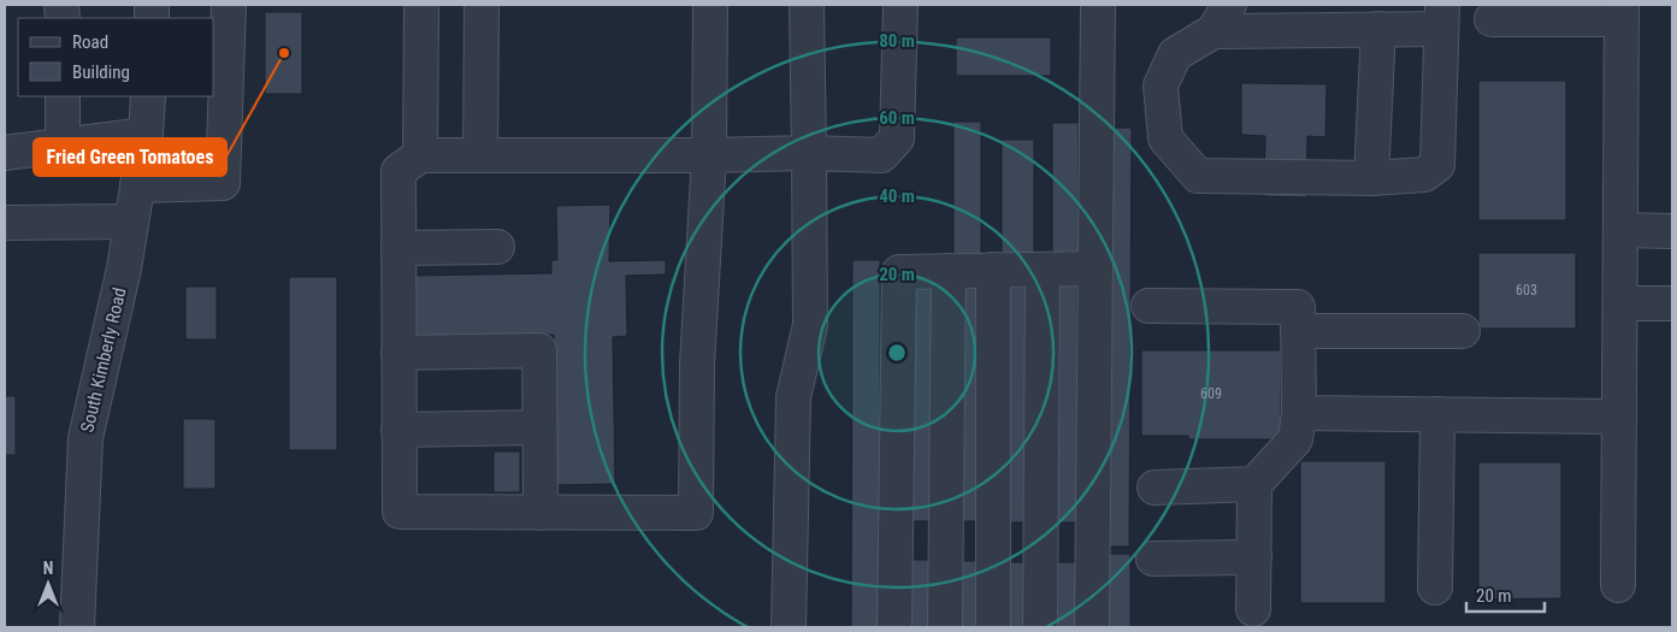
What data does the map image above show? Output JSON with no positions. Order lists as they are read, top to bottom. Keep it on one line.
{"streets":{"street":["South Kimberly Road"]},"places":["Fried Green Tomatoes"],"house_numbers":["603","609"],"legend":["Road","Building"],"scale_bar":"20 m","north":"top","rings":["80 m","60 m","40 m","20 m"]}
